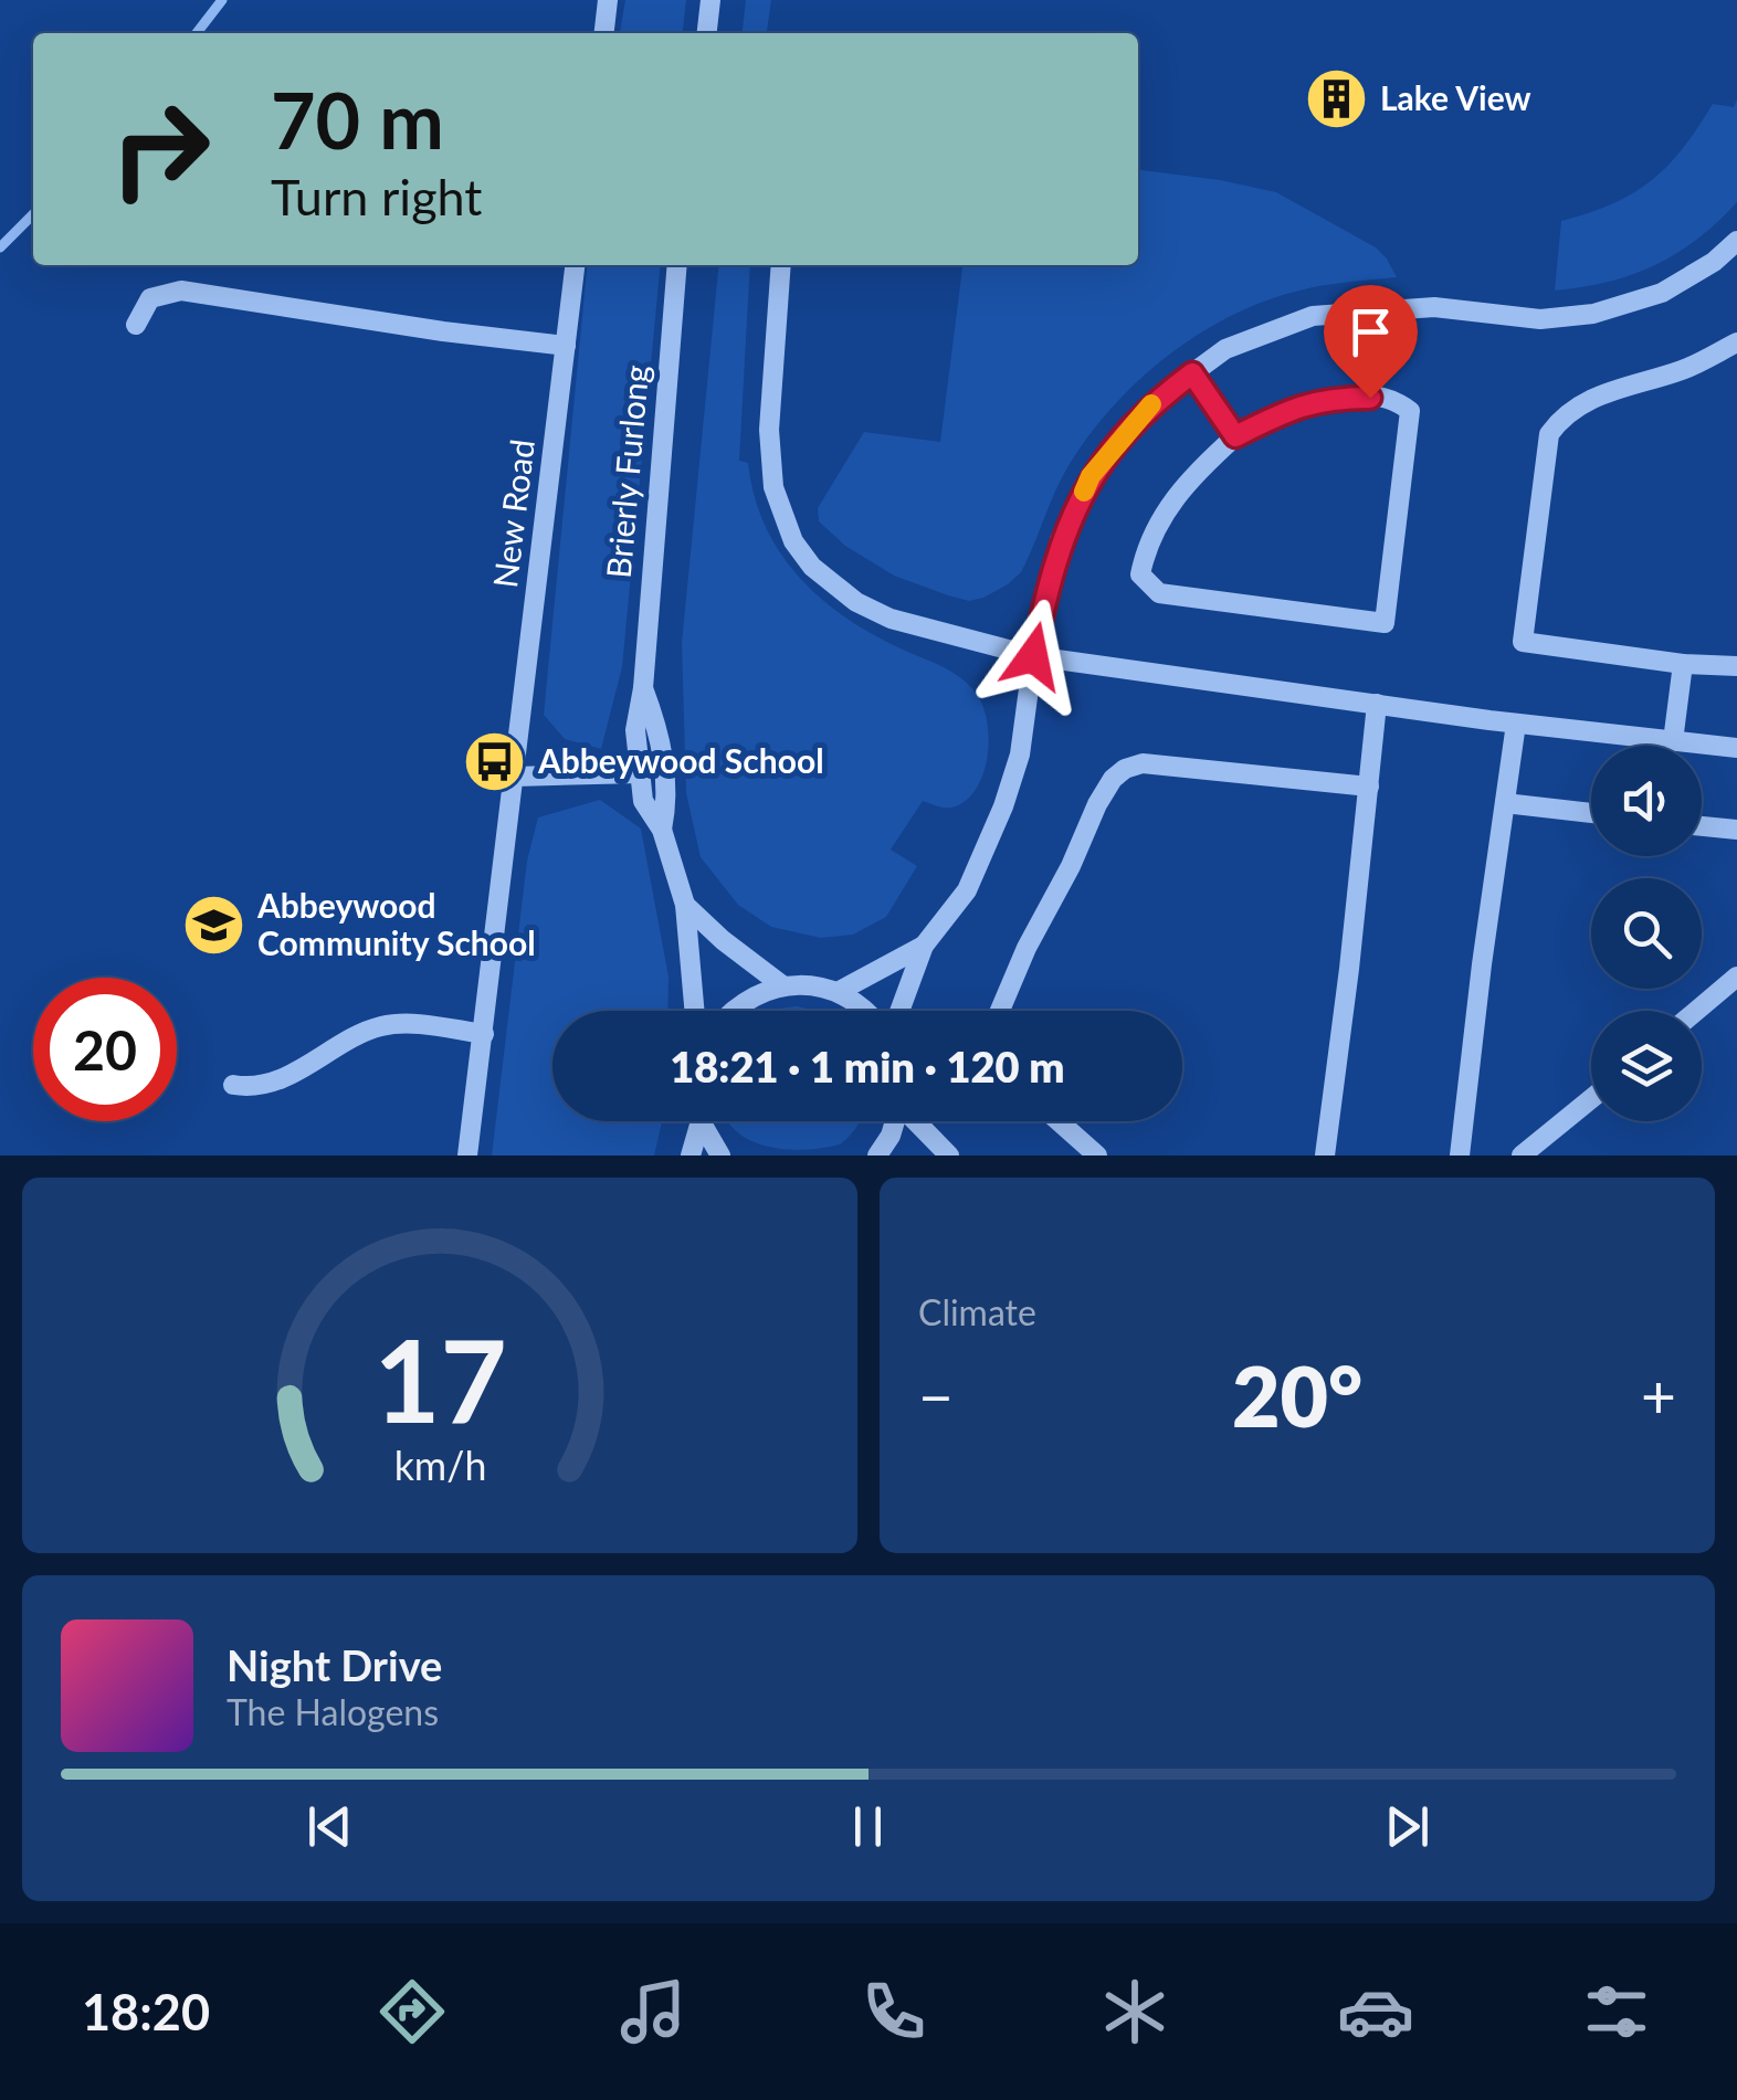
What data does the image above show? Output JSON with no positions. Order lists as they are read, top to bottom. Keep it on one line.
{"streets":{"street":["Brierly Furlong","New Road"]},"places":{"building":["Lake View"],"bus stop":["Abbeywood School"],"school or university":["Abbeywood Community School"]},"page":{"turn":["70 m","Turn right"],"limit":"20","trip":"18:21 · 1 min · 120 m","tile":"Climate","heat":["−","20°","+"],"song":["Night Drive","The Halogens"],"tabs":"18:20","gauge":["17","km/h"]}}
